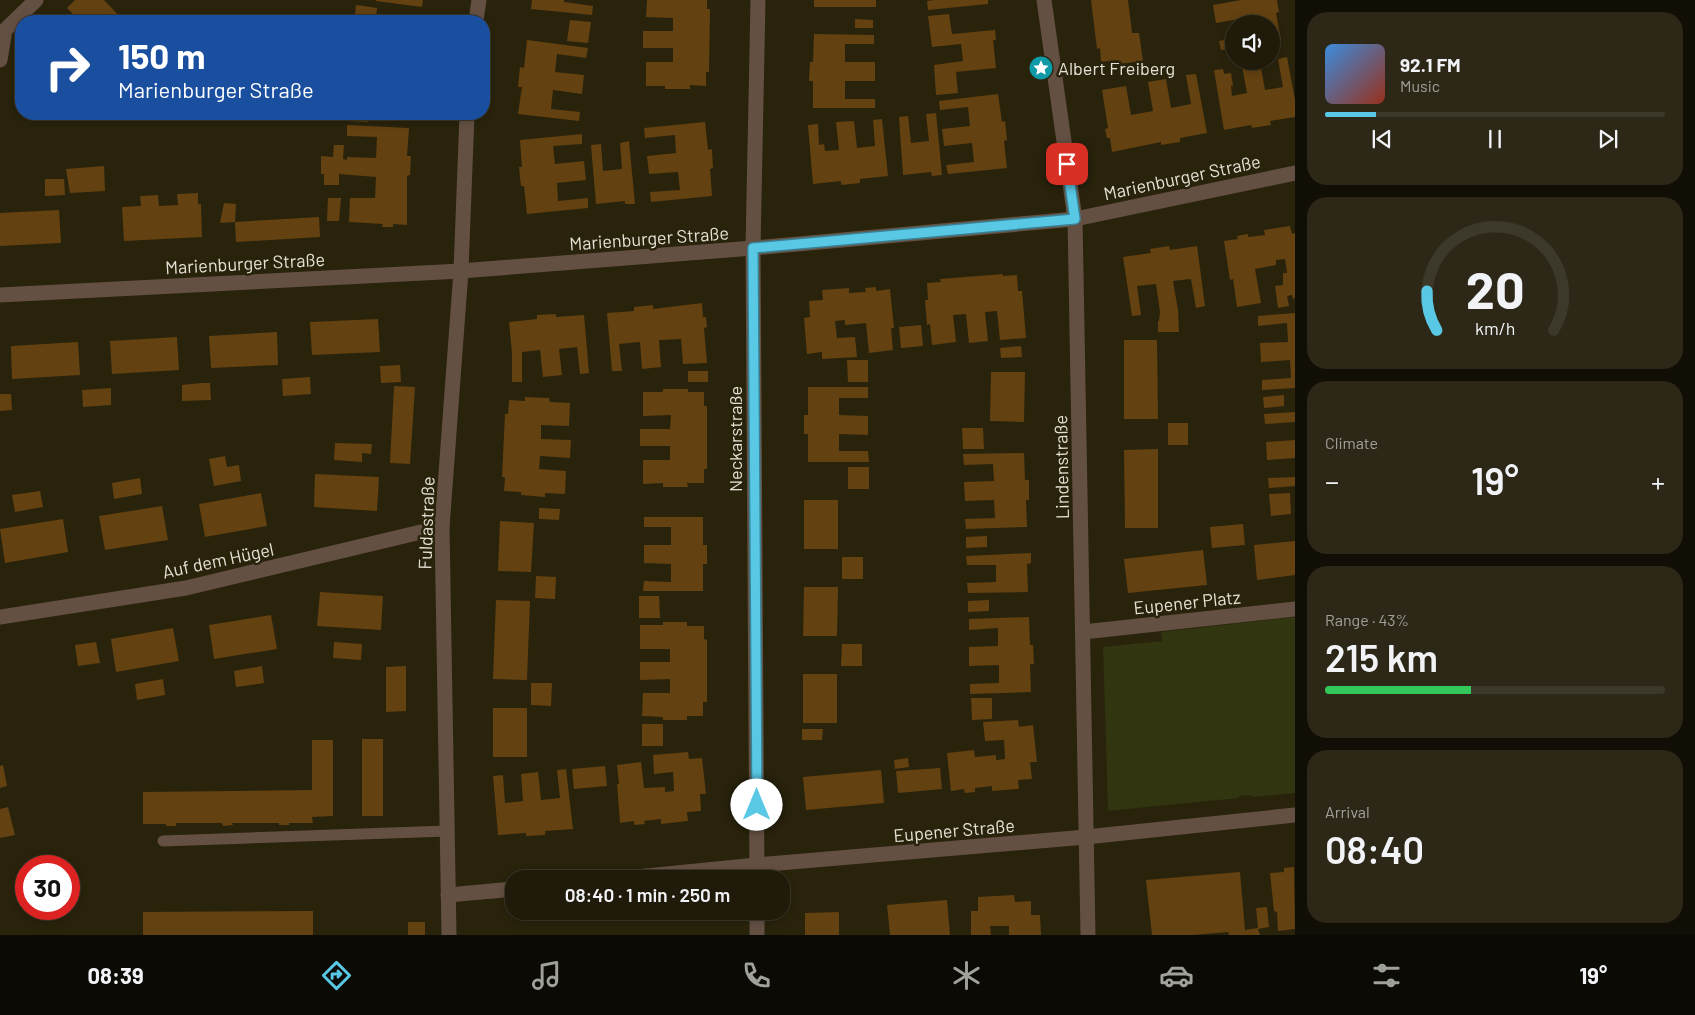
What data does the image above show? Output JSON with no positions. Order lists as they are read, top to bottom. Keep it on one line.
{"streets":{"street":["Marienburger Straße","Neckarstraße","Lindenstraße","Fuldastraße","Auf dem Hügel","Eupener Platz","Eupener Straße"]},"crossings":[["Marienburger Straße","Neckarstraße"],["Marienburger Straße","Lindenstraße"],["Marienburger Straße","Fuldastraße"],["Lindenstraße","Eupener Platz"],["Lindenstraße","Eupener Straße"],["Fuldastraße","Auf dem Hügel"]],"places":{"place":["Albert Freiberg"]},"page":{"turn":["150 m","Marienburger Straße"],"song":["92.1 FM","Music"],"tile":["Climate",["Range · 43%","215 km"],["Arrival","08:40"]],"heat":["−","19°","+"],"limit":"30","trip":"08:40 · 1 min · 250 m","tabs":["08:39","19°"],"gauge":["20","km/h"]}}
